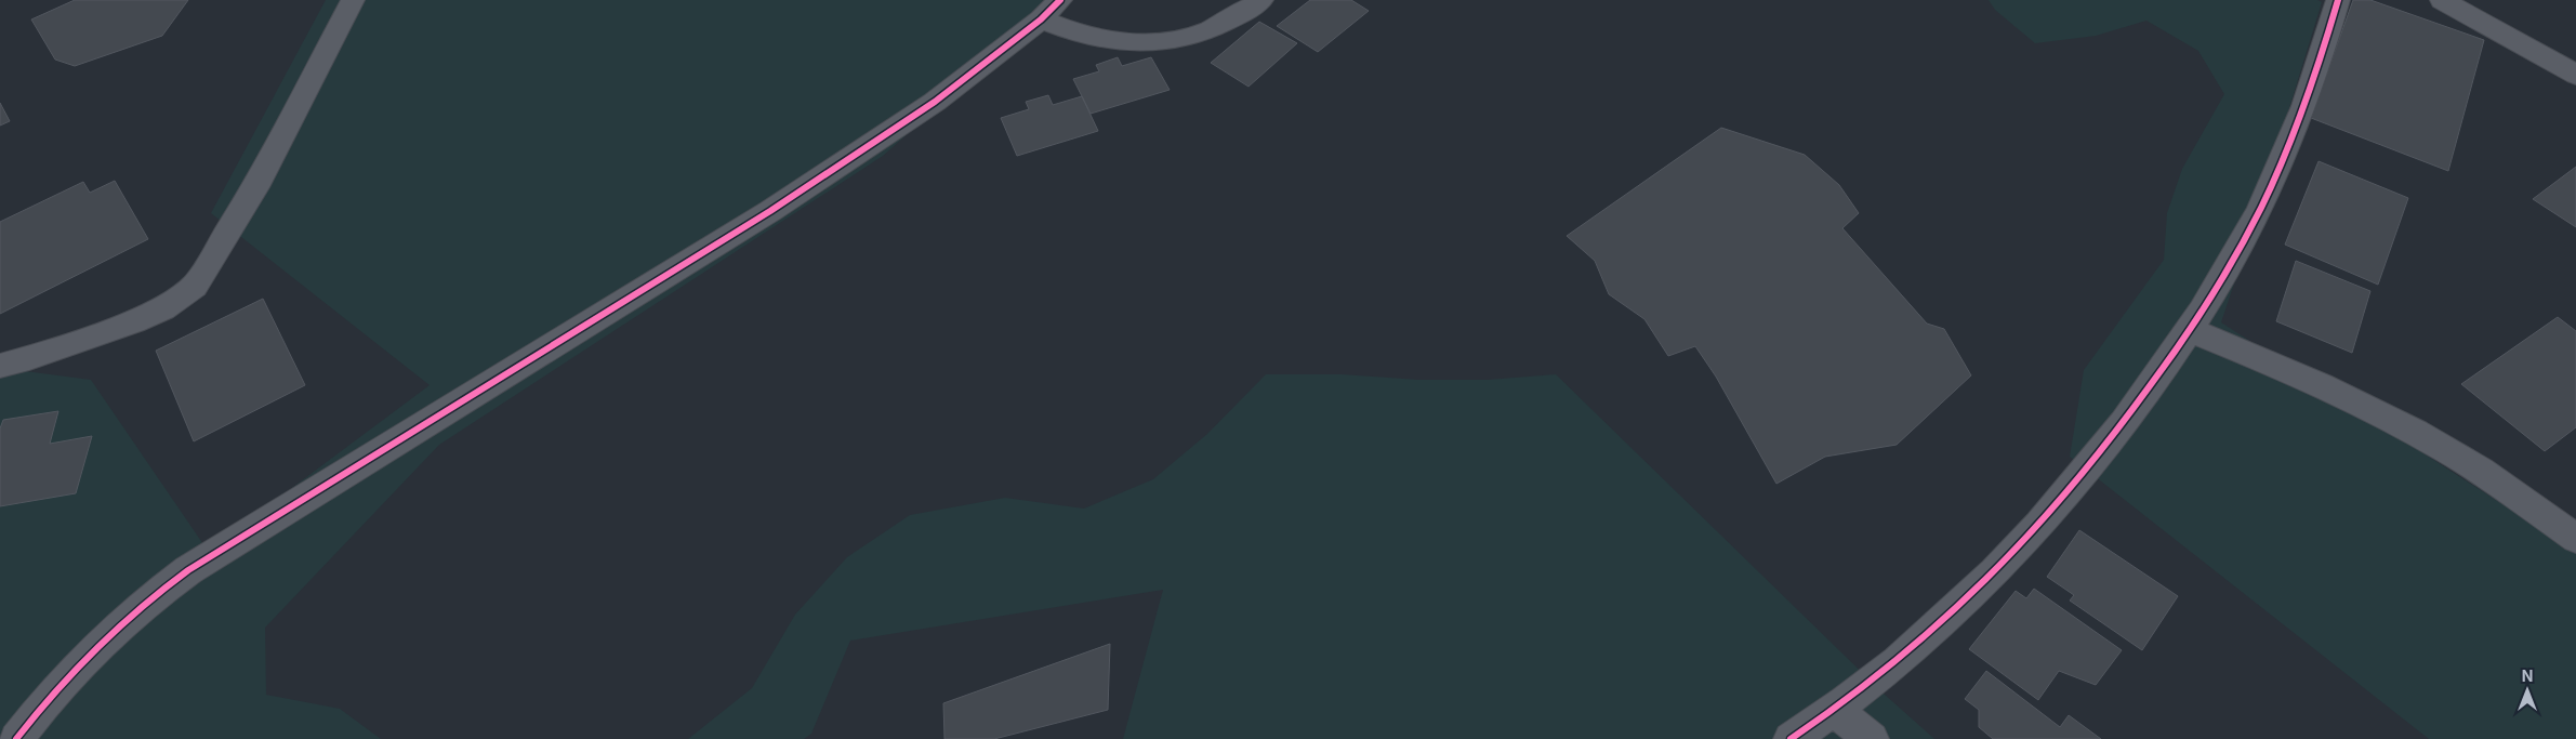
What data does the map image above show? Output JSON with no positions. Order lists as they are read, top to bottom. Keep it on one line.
{"north":"top"}
